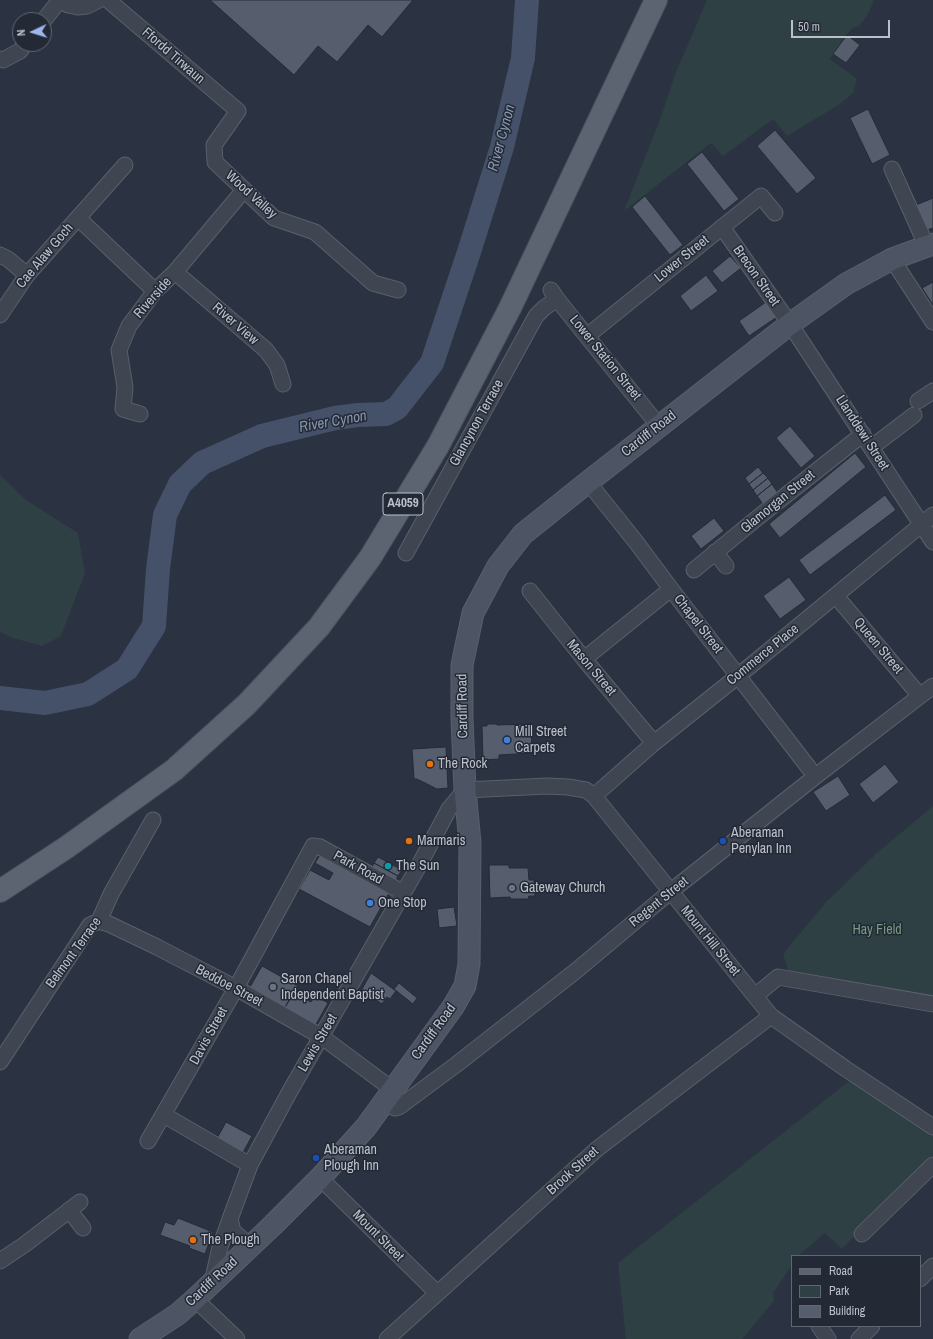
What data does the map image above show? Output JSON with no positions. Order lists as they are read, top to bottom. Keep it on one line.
{"streets":{"main road":["Cardiff Road","A4059"],"street":["Ffordd Tirwaun","Wood Valley","Cae Alaw Goch","Lower Street","Brecon Street","Riverside","River View","Lower Station Street","Glancynon Terrace","Llanddewi Street","Glamorgan Street","Chapel Street","Queen Street","Commerce Place","Mason Street","Park Road","Regent Street","Mount Hill Street","Belmont Terrace","Beddoe Street","Davis Street","Lewis Street","Brook Street","Mount Street"]},"crossings":[["Ffordd Tirwaun","Wood Valley"],["Wood Valley","Riverside"],["Cae Alaw Goch","Riverside"],["Lower Street","Brecon Street"],["Lower Street","Lower Station Street"],["Brecon Street","Llanddewi Street"],["Brecon Street","Cardiff Road"],["Riverside","River View"],["Lower Station Street","Glancynon Terrace"],["Lower Station Street","Cardiff Road"],["Llanddewi Street","Cardiff Road"],["Llanddewi Street","Glamorgan Street"],["Llanddewi Street","Commerce Place"],["Cardiff Road","Chapel Street"],["Cardiff Road","Regent Street"],["Cardiff Road","Mount Hill Street"],["Cardiff Road","Beddoe Street"],["Cardiff Road","Lewis Street"],["Cardiff Road","Mount Street"],["Chapel Street","Commerce Place"],["Queen Street","Commerce Place"],["Queen Street","Regent Street"],["Commerce Place","Mason Street"],["Commerce Place","Mount Hill Street"],["Park Road","Davis Street"],["Park Road","Lewis Street"],["Regent Street","Mount Hill Street"],["Regent Street","Beddoe Street"],["Mount Hill Street","Lewis Street"],["Mount Hill Street","Brook Street"],["Belmont Terrace","Beddoe Street"],["Beddoe Street","Davis Street"],["Beddoe Street","Lewis Street"],["Brook Street","Mount Street"]],"water":["River Cynon"],"parks":["Hay Field"],"places":["Mill Street Carpets","The Rock","Marmaris","Aberaman Penylan Inn","The Sun","Gateway Church","One Stop","Saron Chapel Independent Baptist","Aberaman Plough Inn","The Plough"],"legend":["Road","Park","Building"],"scale_bar":"50 m","north":"left"}
